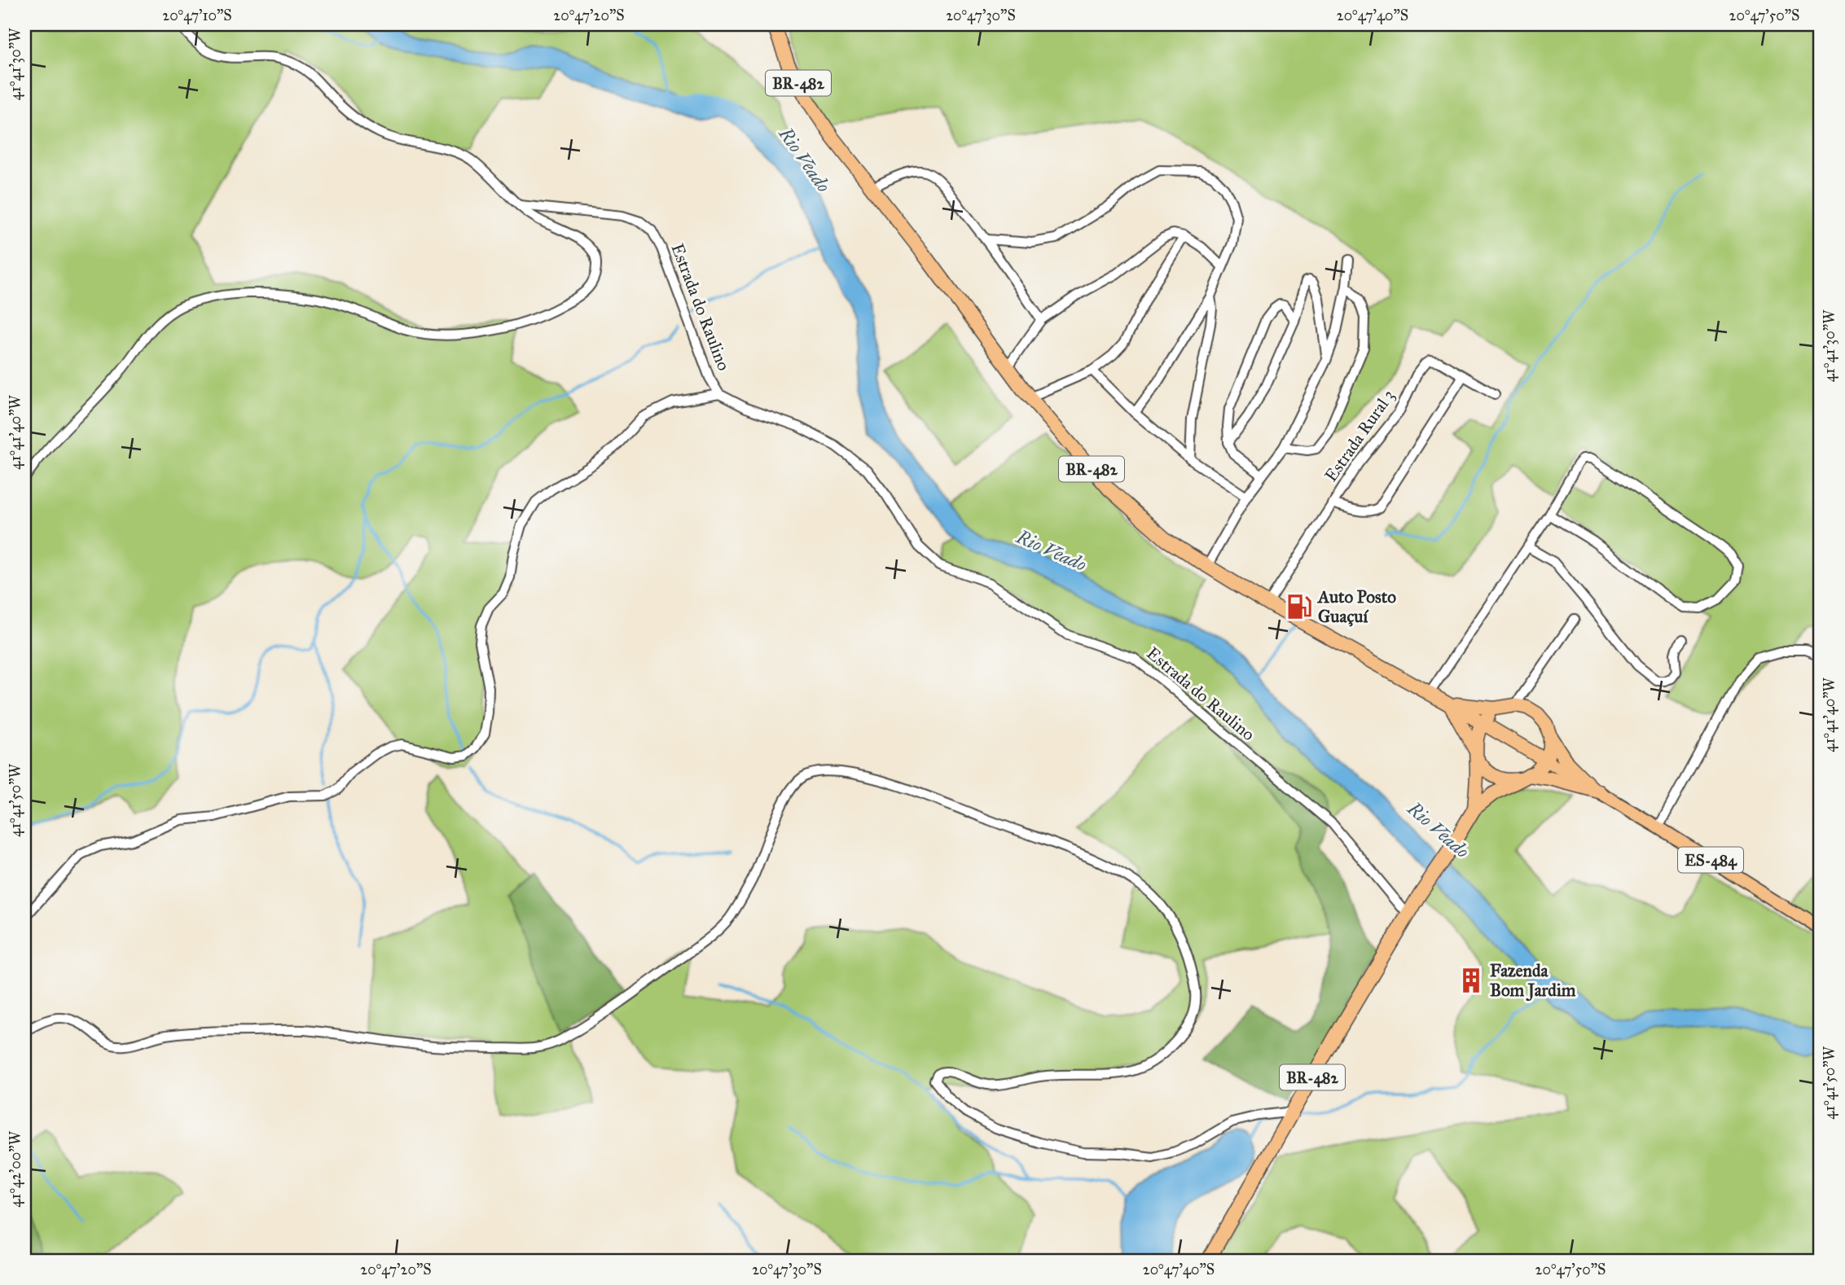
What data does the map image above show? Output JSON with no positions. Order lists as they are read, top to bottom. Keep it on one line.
{"streets":{"highway":["BR-482","ES-484"],"street":["Estrada do Raulino","Estrada Rural 3"]},"crossings":[["BR-482","Estrada do Raulino"],["BR-482","Estrada Rural 3"],["BR-482","ES-484"]],"water":["Rio Veado"],"places":{"fuel station":["Auto Posto Guaçuí"],"building":["Fazenda Bom Jardim"]},"coordinates":["20°47'10\"S","20°47'20\"S","20°47'30\"S","20°47'40\"S","20°47'50\"S","41°41'30\"W","41°41'40\"W","41°41'50\"W","41°42'00\"W"]}
